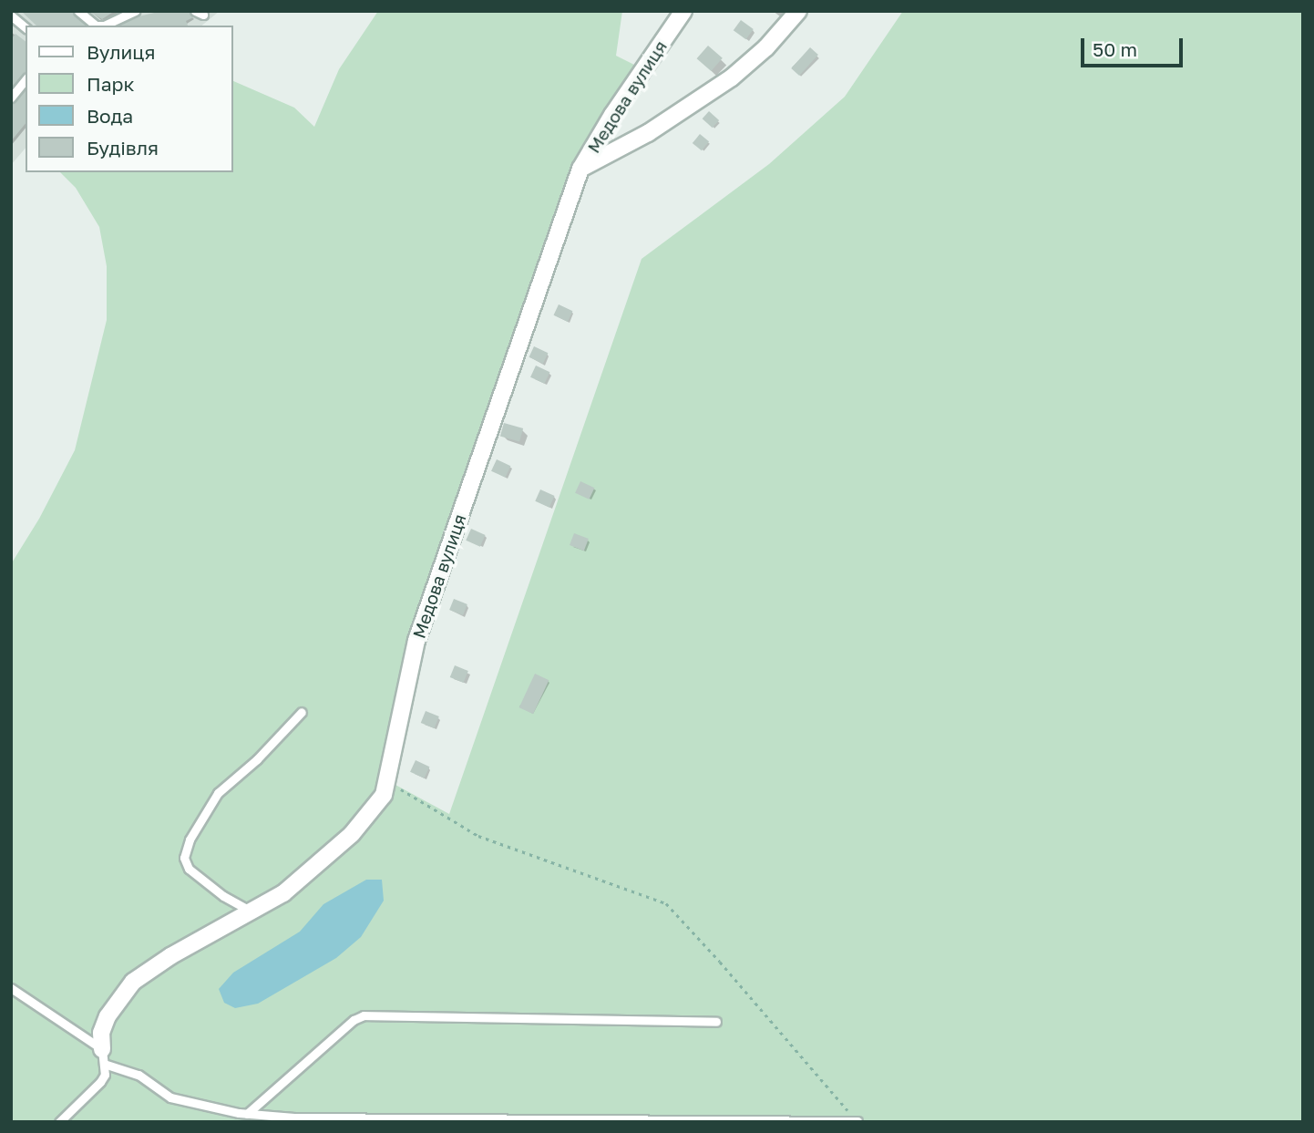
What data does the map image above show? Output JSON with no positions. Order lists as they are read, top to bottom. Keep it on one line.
{"streets":{"street":["Медова вулиця"]},"legend":["Вулиця","Парк","Вода","Будівля"],"scale_bar":"50 m"}
